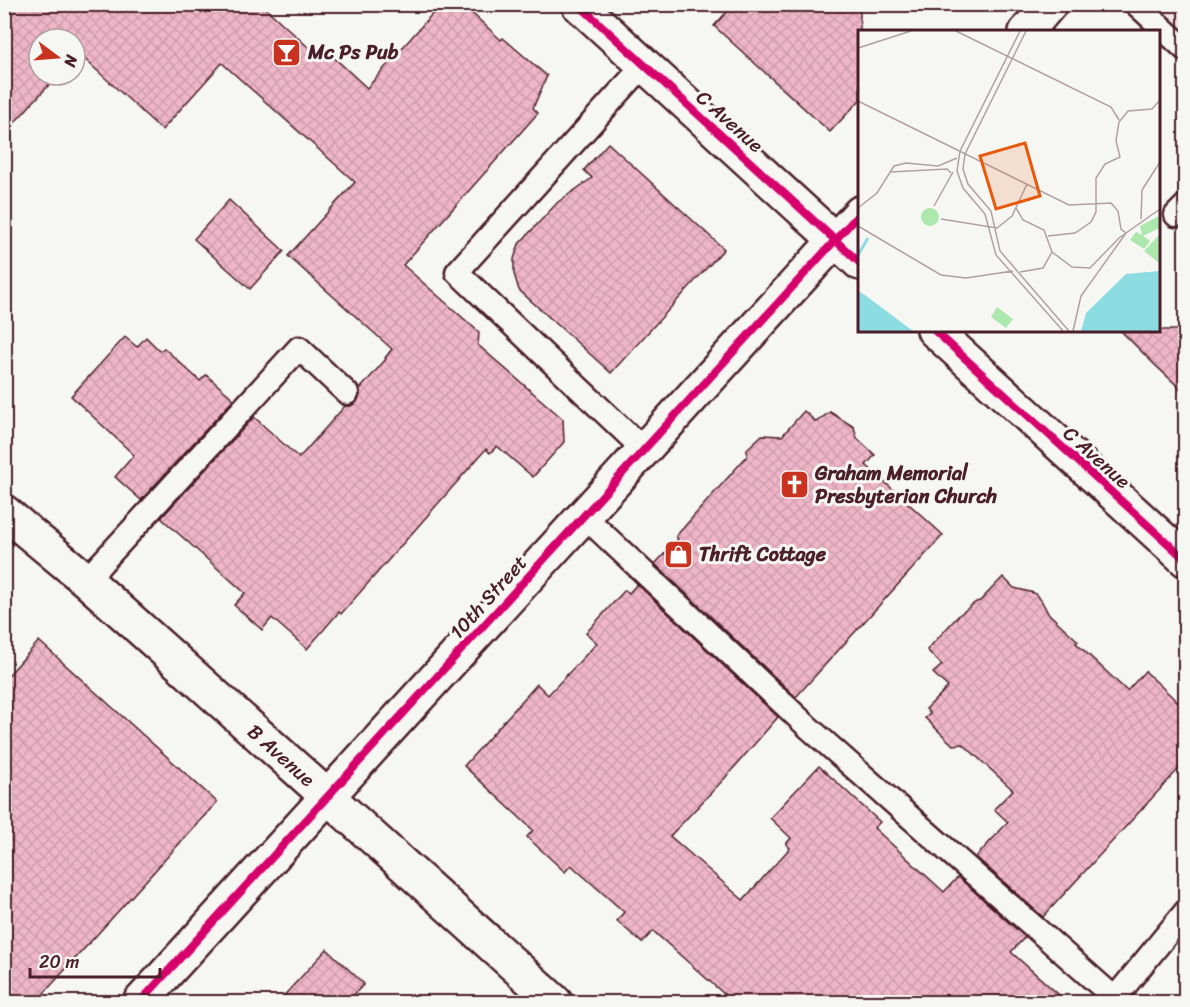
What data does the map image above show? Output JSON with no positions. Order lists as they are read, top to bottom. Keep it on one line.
{"streets":{"street":["C Avenue","10th Street","B Avenue"]},"crossings":[["C Avenue","10th Street"],["10th Street","B Avenue"]],"places":{"bar":["Mc Ps Pub"],"church":["Graham Memorial Presbyterian Church"],"shop":["Thrift Cottage"]},"scale_bar":"20 m","north":"right"}
